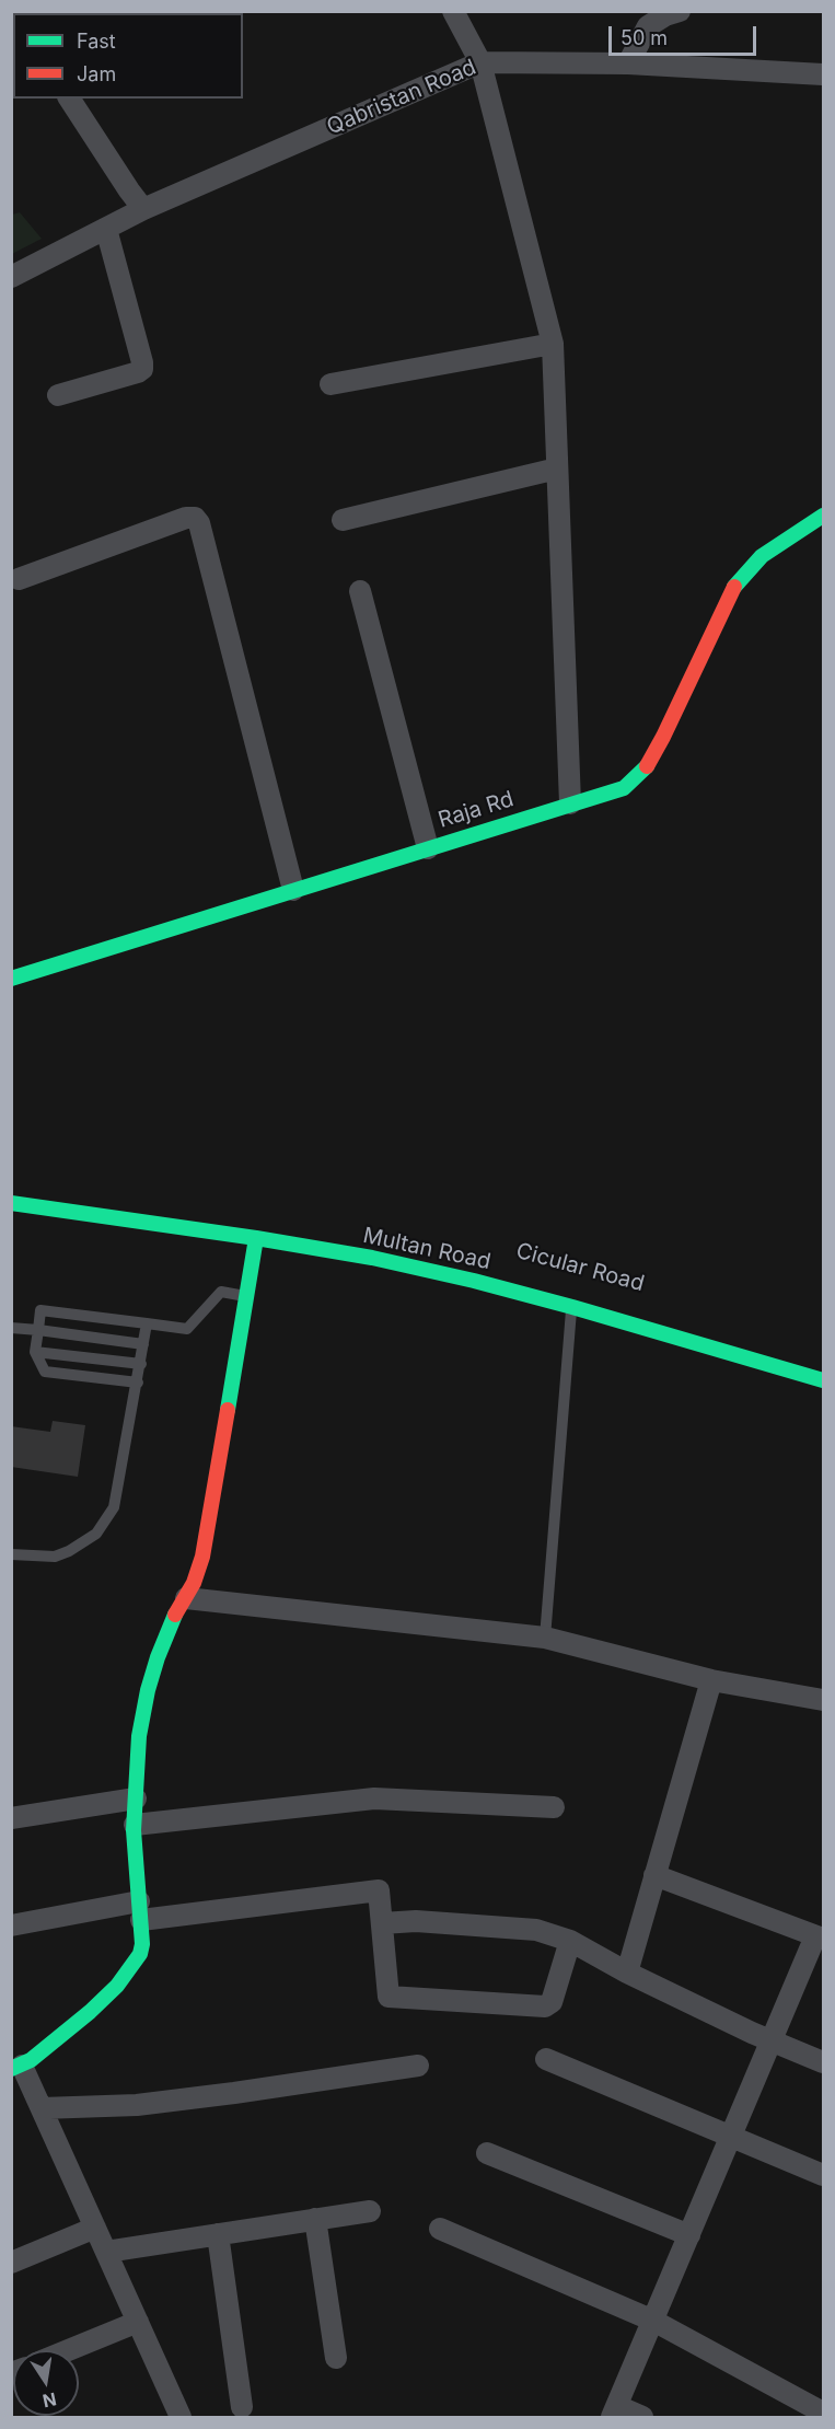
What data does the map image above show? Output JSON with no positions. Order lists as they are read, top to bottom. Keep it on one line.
{"streets":{"main road":["Raja Rd","Multan Road"],"street":["Qabristan Road"]},"legend":["Fast","Jam"],"scale_bar":"50 m","north":"bottom"}
